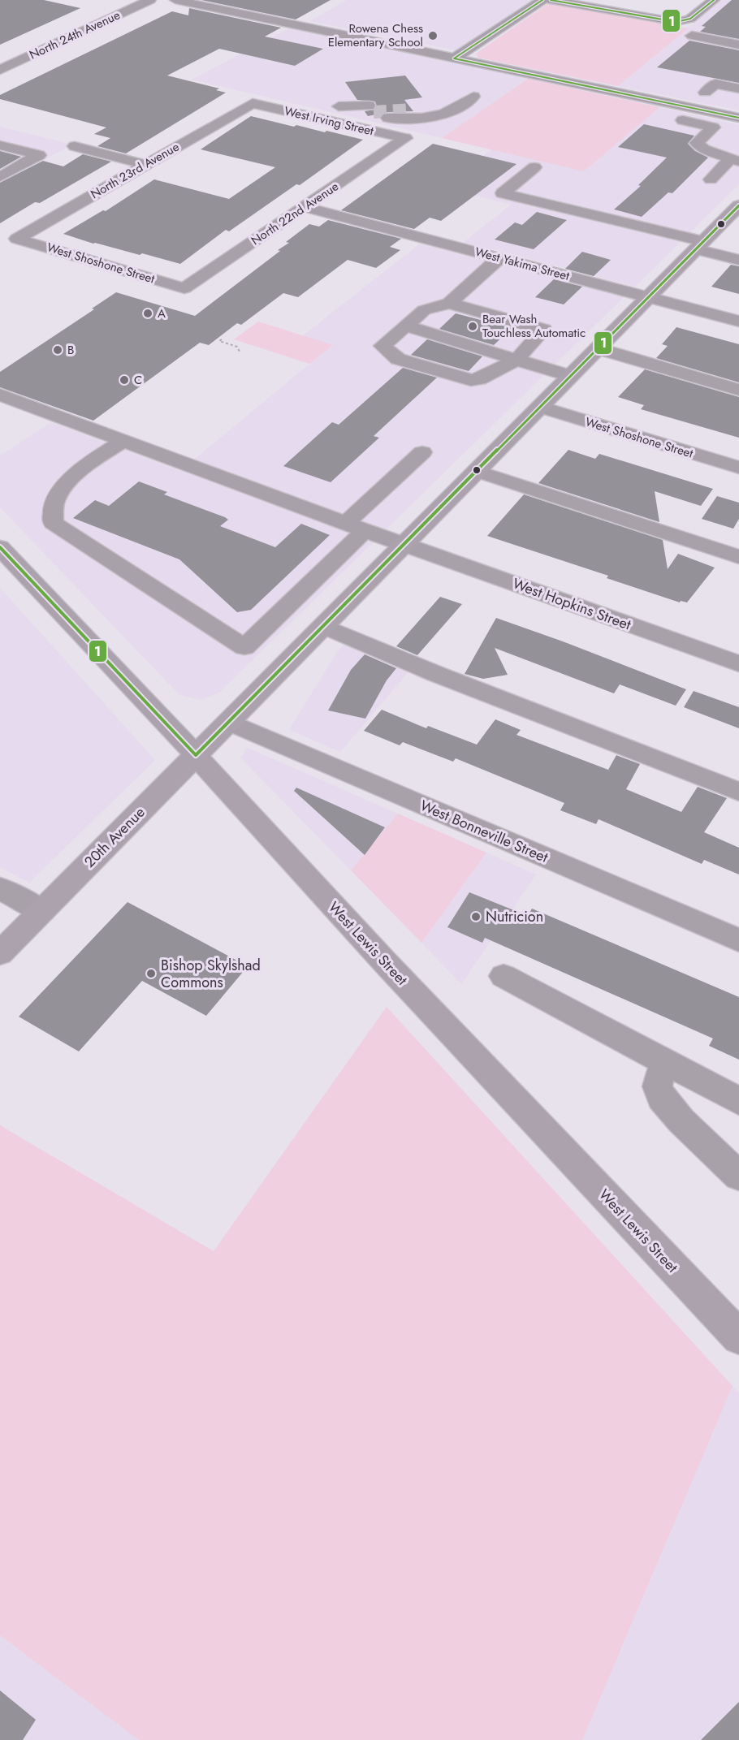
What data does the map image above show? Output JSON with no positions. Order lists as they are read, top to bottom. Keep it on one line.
{"streets":{"main road":["20th Avenue","West Lewis Street"],"street":["North 24th Avenue","West Irving Street","North 23rd Avenue","North 22nd Avenue","West Shoshone Street","West Yakima Street","West Hopkins Street","West Bonneville Street"]},"crossings":[["West Irving Street","North 23rd Avenue"],["West Irving Street","North 22nd Avenue"],["North 23rd Avenue","West Shoshone Street"],["North 22nd Avenue","West Shoshone Street"],["North 22nd Avenue","West Yakima Street"],["West Shoshone Street","20th Avenue"],["West Yakima Street","20th Avenue"],["West Hopkins Street","20th Avenue"],["West Bonneville Street","20th Avenue"],["20th Avenue","West Lewis Street"]],"places":["Rowena Chess Elementary School","A","Bear Wash Touchless Automatic","B","C","Nutricion","Bishop Skylshad Commons"],"lines":["transit line 1"]}
